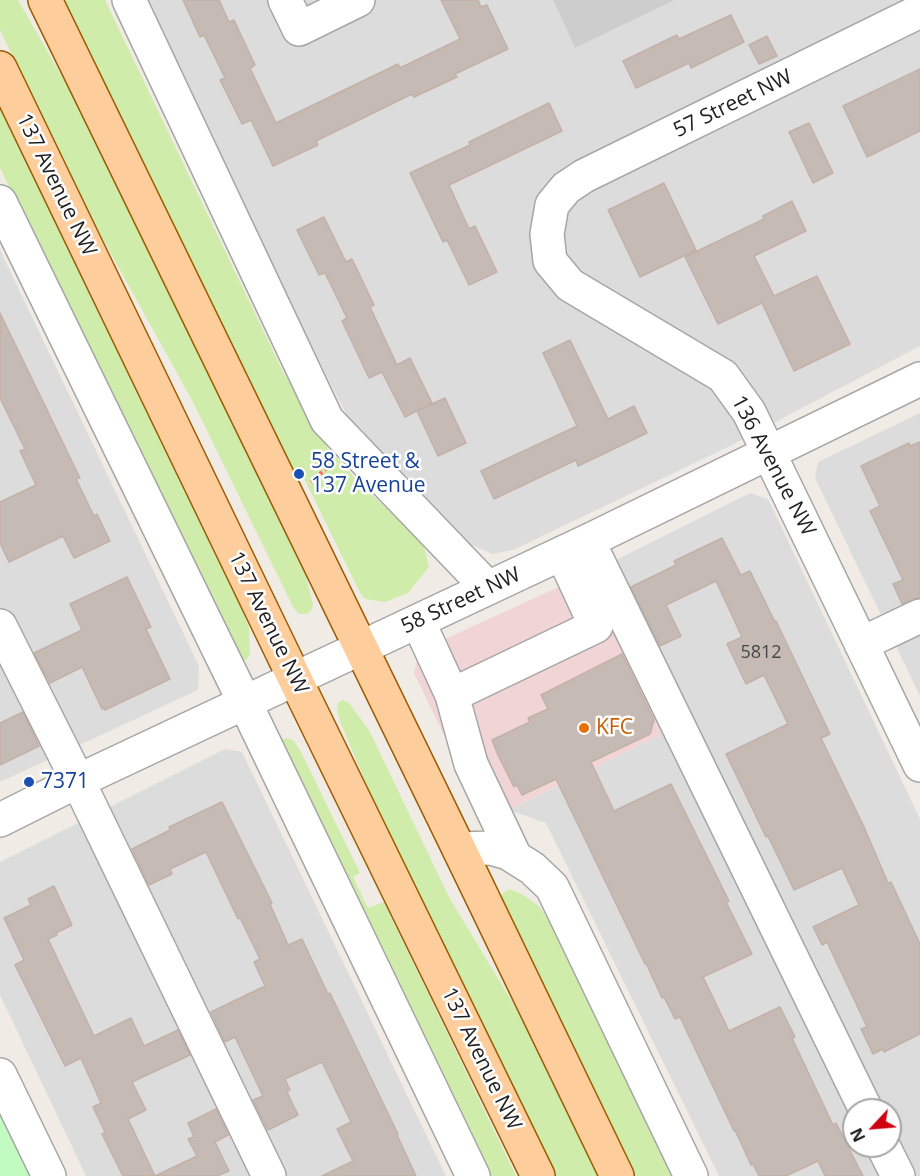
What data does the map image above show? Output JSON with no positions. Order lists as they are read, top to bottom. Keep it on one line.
{"streets":{"main road":["137 Avenue NW"],"street":["57 Street NW","136 Avenue NW","58 Street NW"]},"crossings":[["57 Street NW","136 Avenue NW"],["137 Avenue NW","58 Street NW"],["136 Avenue NW","58 Street NW"]],"places":["58 Street & 137 Avenue","KFC","7371"],"house_numbers":["5812"],"north":"bottom left"}
